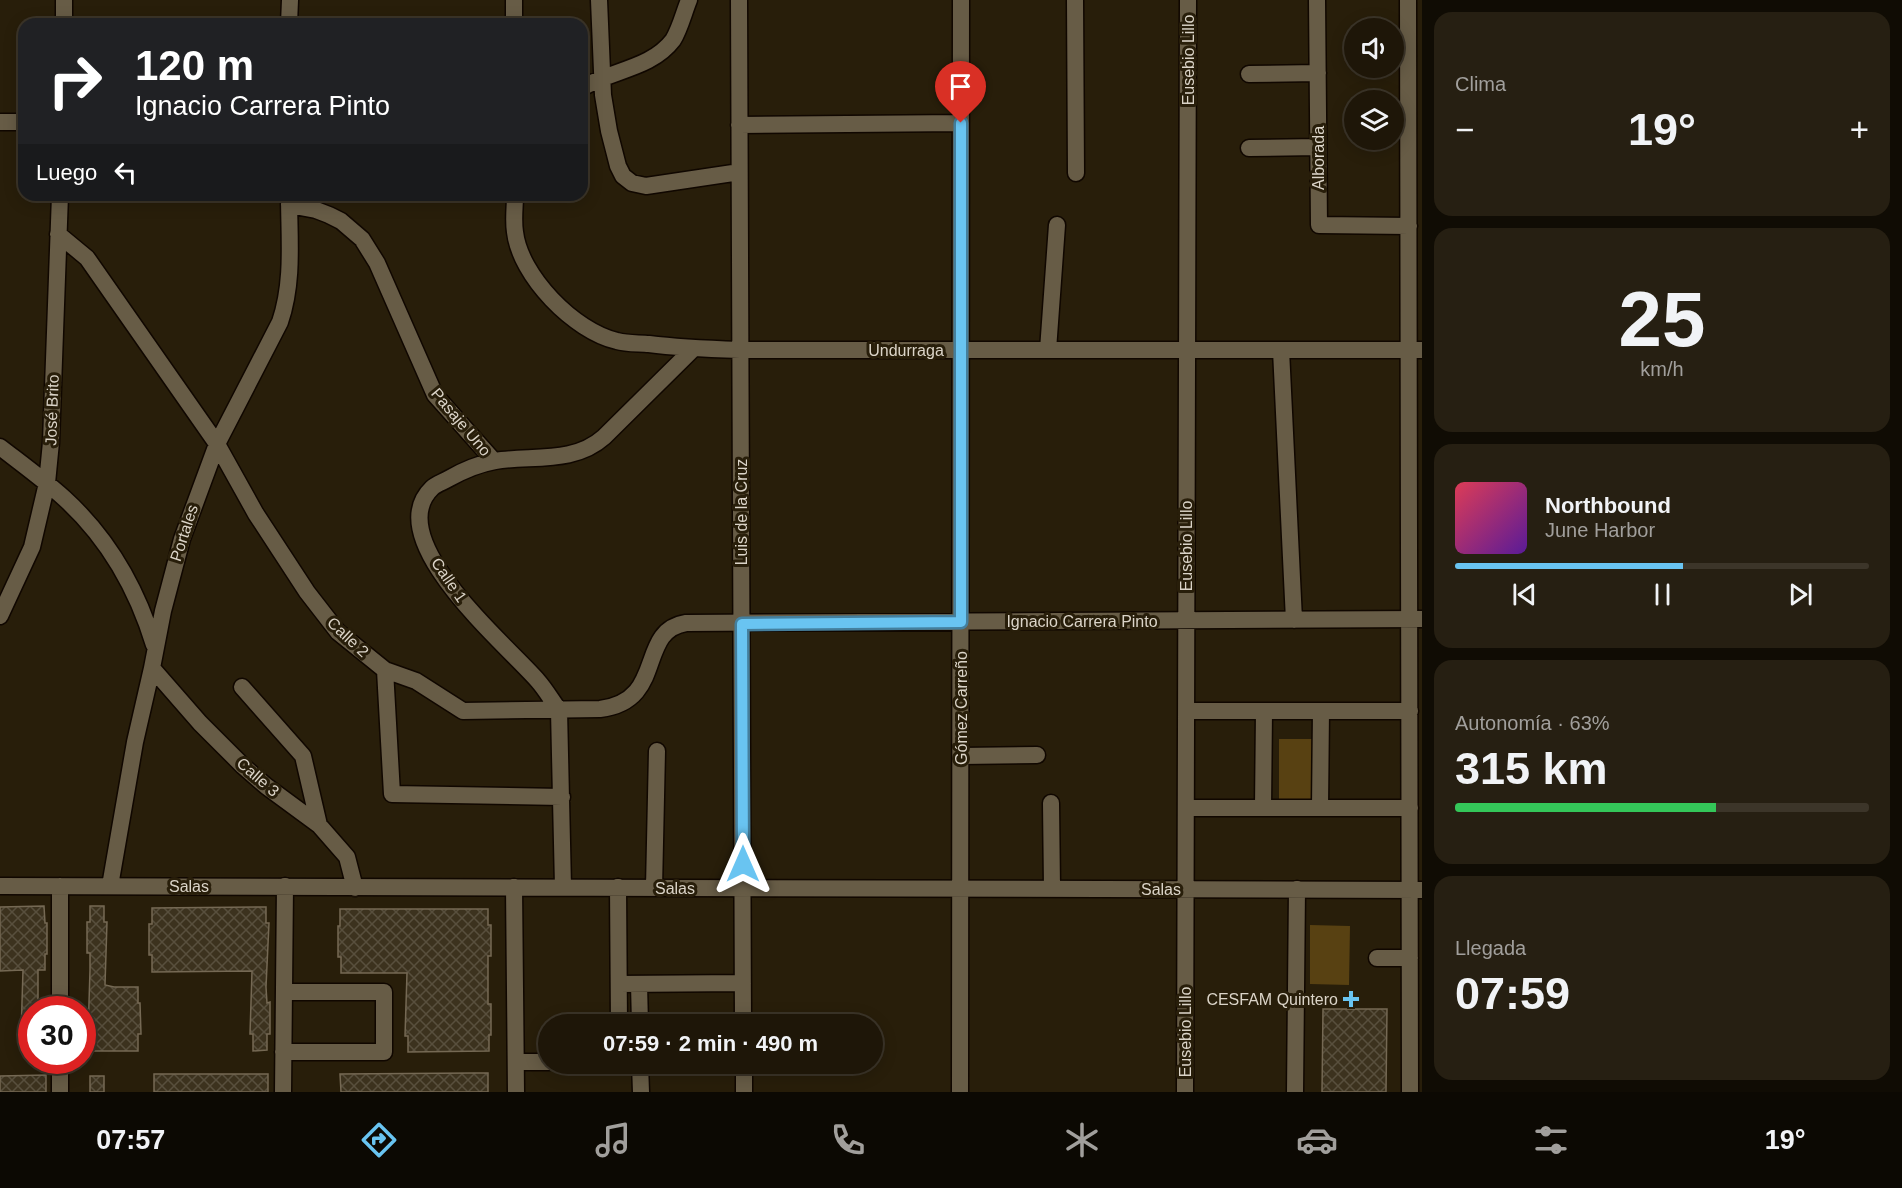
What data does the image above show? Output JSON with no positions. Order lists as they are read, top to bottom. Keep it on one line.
{"streets":{"street":["Eusebio Lillo","Alborada","Undurraga","José Brito","Pasaje Uno","Luis de la Cruz","Portales","Calle 1","Ignacio Carrera Pinto","Calle 2","Gómez Carreño","Calle 3","Salas"]},"crossings":[["Eusebio Lillo","Undurraga"],["Eusebio Lillo","Ignacio Carrera Pinto"],["Eusebio Lillo","Salas"],["Undurraga","Pasaje Uno"],["Undurraga","Luis de la Cruz"],["Undurraga","Gómez Carreño"],["José Brito","Calle 2"],["Pasaje Uno","Calle 1"],["Luis de la Cruz","Ignacio Carrera Pinto"],["Luis de la Cruz","Calle 2"],["Luis de la Cruz","Salas"],["Portales","Calle 2"],["Portales","Calle 3"],["Portales","Salas"],["Calle 1","Calle 2"],["Ignacio Carrera Pinto","Calle 2"],["Ignacio Carrera Pinto","Gómez Carreño"],["Gómez Carreño","Salas"],["Calle 3","Salas"]],"places":{"health":["CESFAM Quintero"]},"page":{"tile":["Clima",["25","km/h"],["Autonomía · 63%","315 km"],["Llegada","07:59"]],"turn":["120 m","Ignacio Carrera Pinto"],"heat":["−","19°","+"],"then":"Luego","song":["Northbound","June Harbor"],"limit":"30","trip":"07:59 · 2 min · 490 m","tabs":["07:57","19°"]}}
